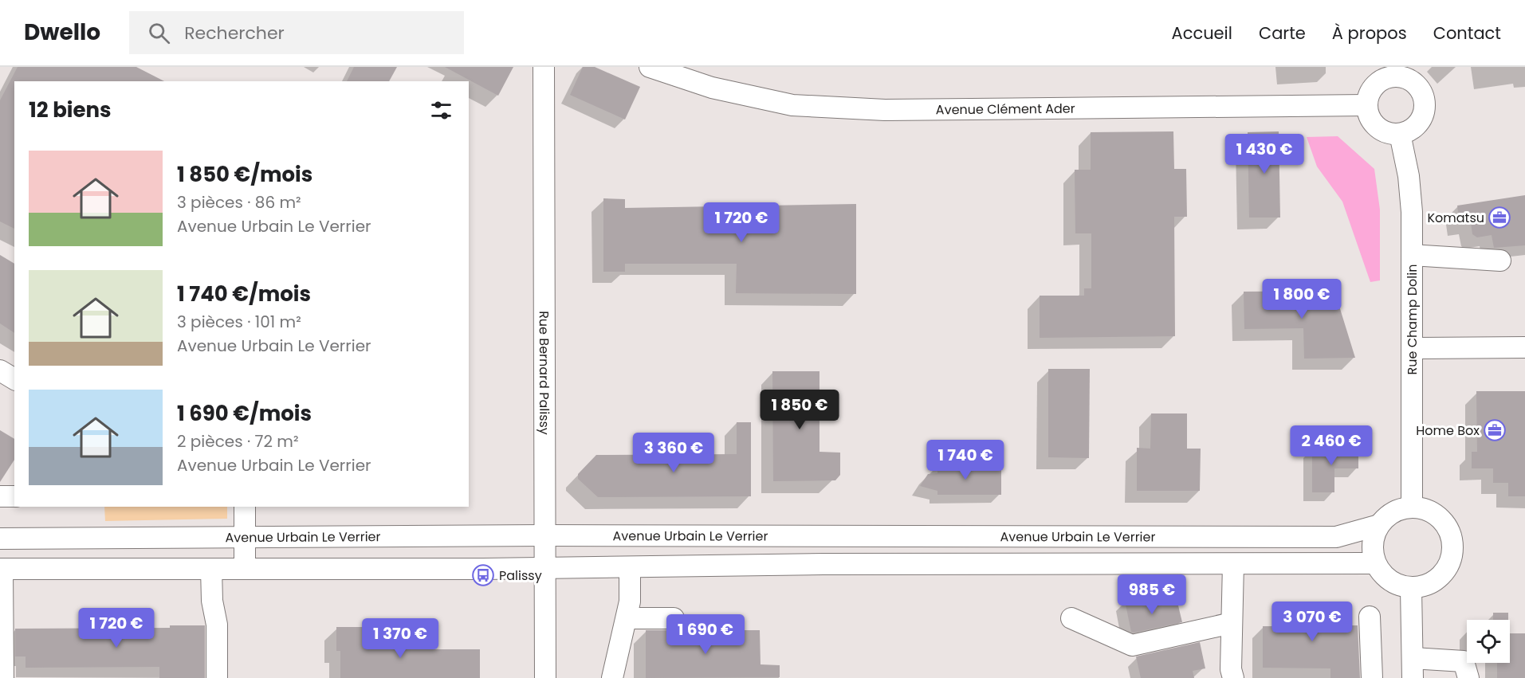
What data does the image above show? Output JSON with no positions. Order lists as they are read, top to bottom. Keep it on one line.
{"streets":{"street":["Avenue Clément Ader","Rue Champ Dolin","Rue Bernard Palissy","Avenue Urbain Le Verrier"]},"crossings":[["Avenue Clément Ader","Rue Champ Dolin"],["Rue Champ Dolin","Avenue Urbain Le Verrier"],["Rue Bernard Palissy","Avenue Urbain Le Verrier"]],"places":{"office":["Komatsu","Home Box"],"bus stop":["Palissy"]},"page":{"header":"Dwello","search":"Rechercher","nav":["Accueil","Carte","À propos","Contact"],"heading":"12 biens","price":["1 430 €","1 720 €","1 800 €","1 850 €","2 460 €","3 360 €","1 740 €","985 €","3 070 €","1 720 €","1 690 €","1 370 €"],"list":[{"name":"1 850 €/mois","note":"3 pièces · 86 m² · Avenue Urbain Le Verrier"},{"name":"1 740 €/mois","note":"3 pièces · 101 m² · Avenue Urbain Le Verrier"},{"name":"1 690 €/mois","note":"2 pièces · 72 m² · Avenue Urbain Le Verrier"}]}}
